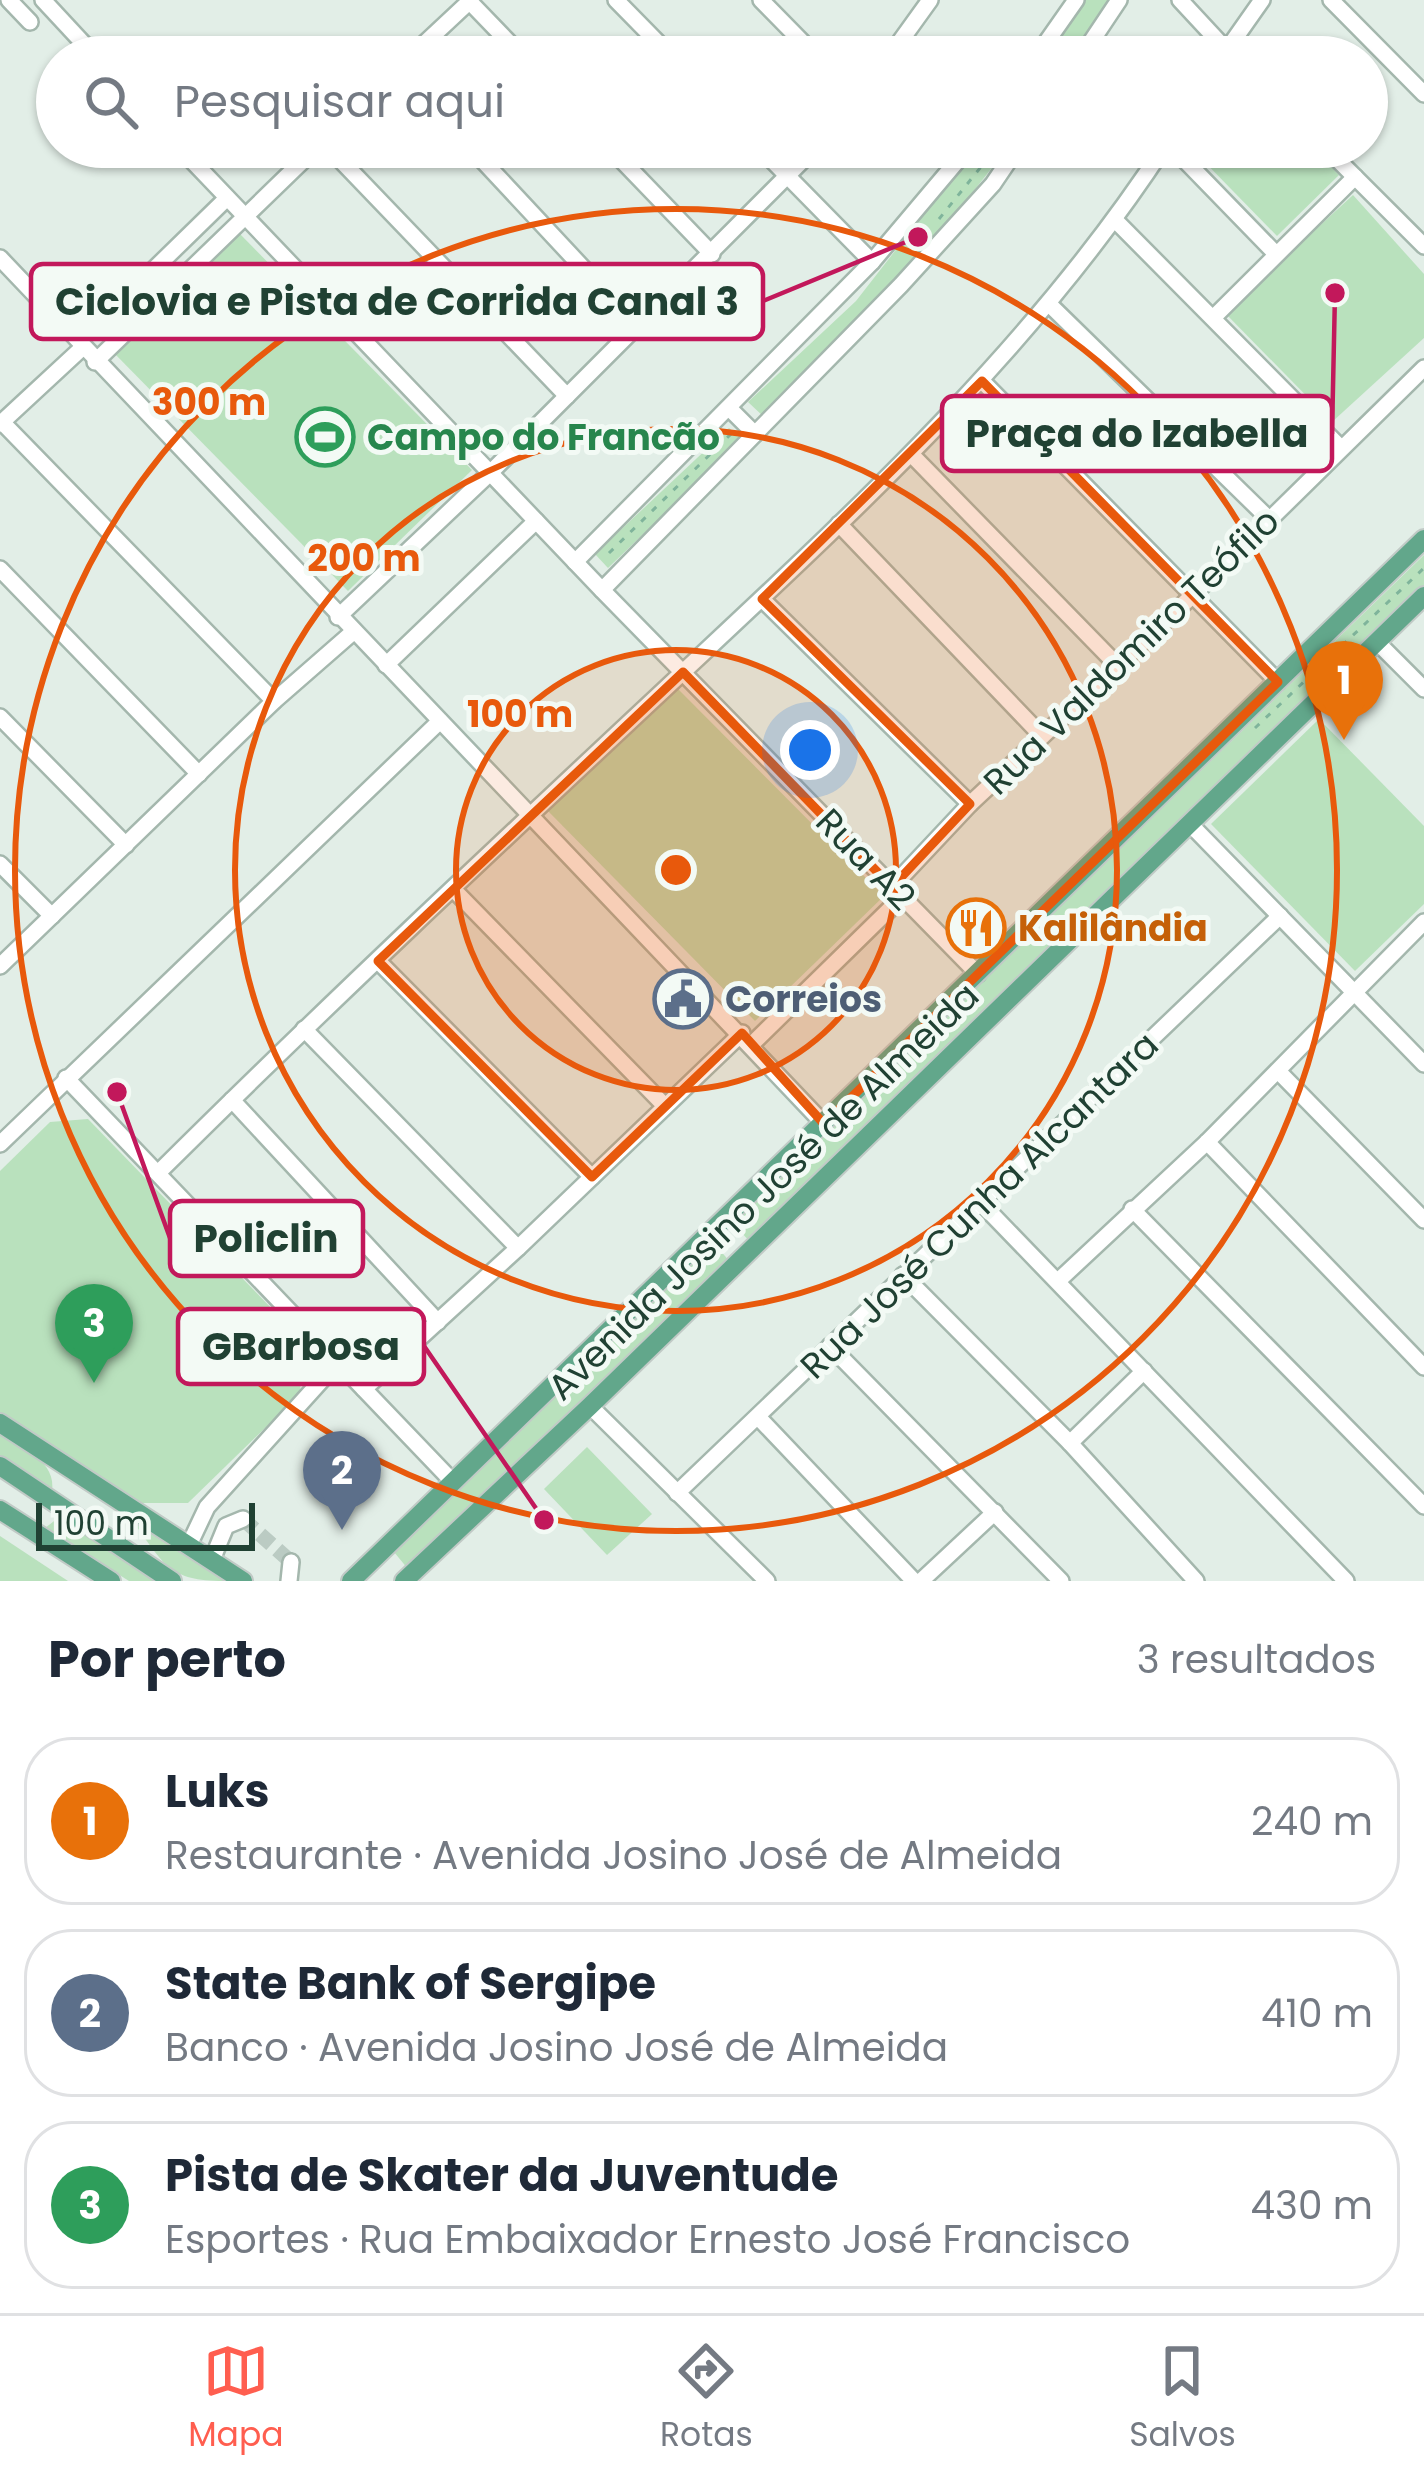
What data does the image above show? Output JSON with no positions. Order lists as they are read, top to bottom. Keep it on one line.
{"streets":{"main road":["Avenida Josino José de Almeida"],"street":["Rua Valdomiro Teófilo","Rua A2","Rua José Cunha Alcantara"]},"crossings":[["Rua Valdomiro Teófilo","Rua A2"],["Rua A2","Avenida Josino José de Almeida"]],"places":{"other":["Ciclovia e Pista de Corrida Canal 3","Praça do Izabella","Policlin","GBarbosa"],"sports":["Campo do Francão"],"restaurant":["Kalilândia"],"public building":["Correios"]},"scale_bar":"100 m","page":{"search":"Pesquisar aqui","pins":["1","3","2"],"scale":"100 m","heading":["Por perto","3 resultados"],"list":[{"mark":"1","name":"Luks","note":"Restaurante · Avenida Josino José de Almeida","value":"240 m"},{"mark":"2","name":"State Bank of Sergipe","note":"Banco · Avenida Josino José de Almeida","value":"410 m"},{"mark":"3","name":"Pista de Skater da Juventude","note":"Esportes · Rua Embaixador Ernesto José Francisco","value":"430 m"}],"nav":["Mapa","Rotas","Salvos"]},"rings":["300 m","200 m","100 m"]}
